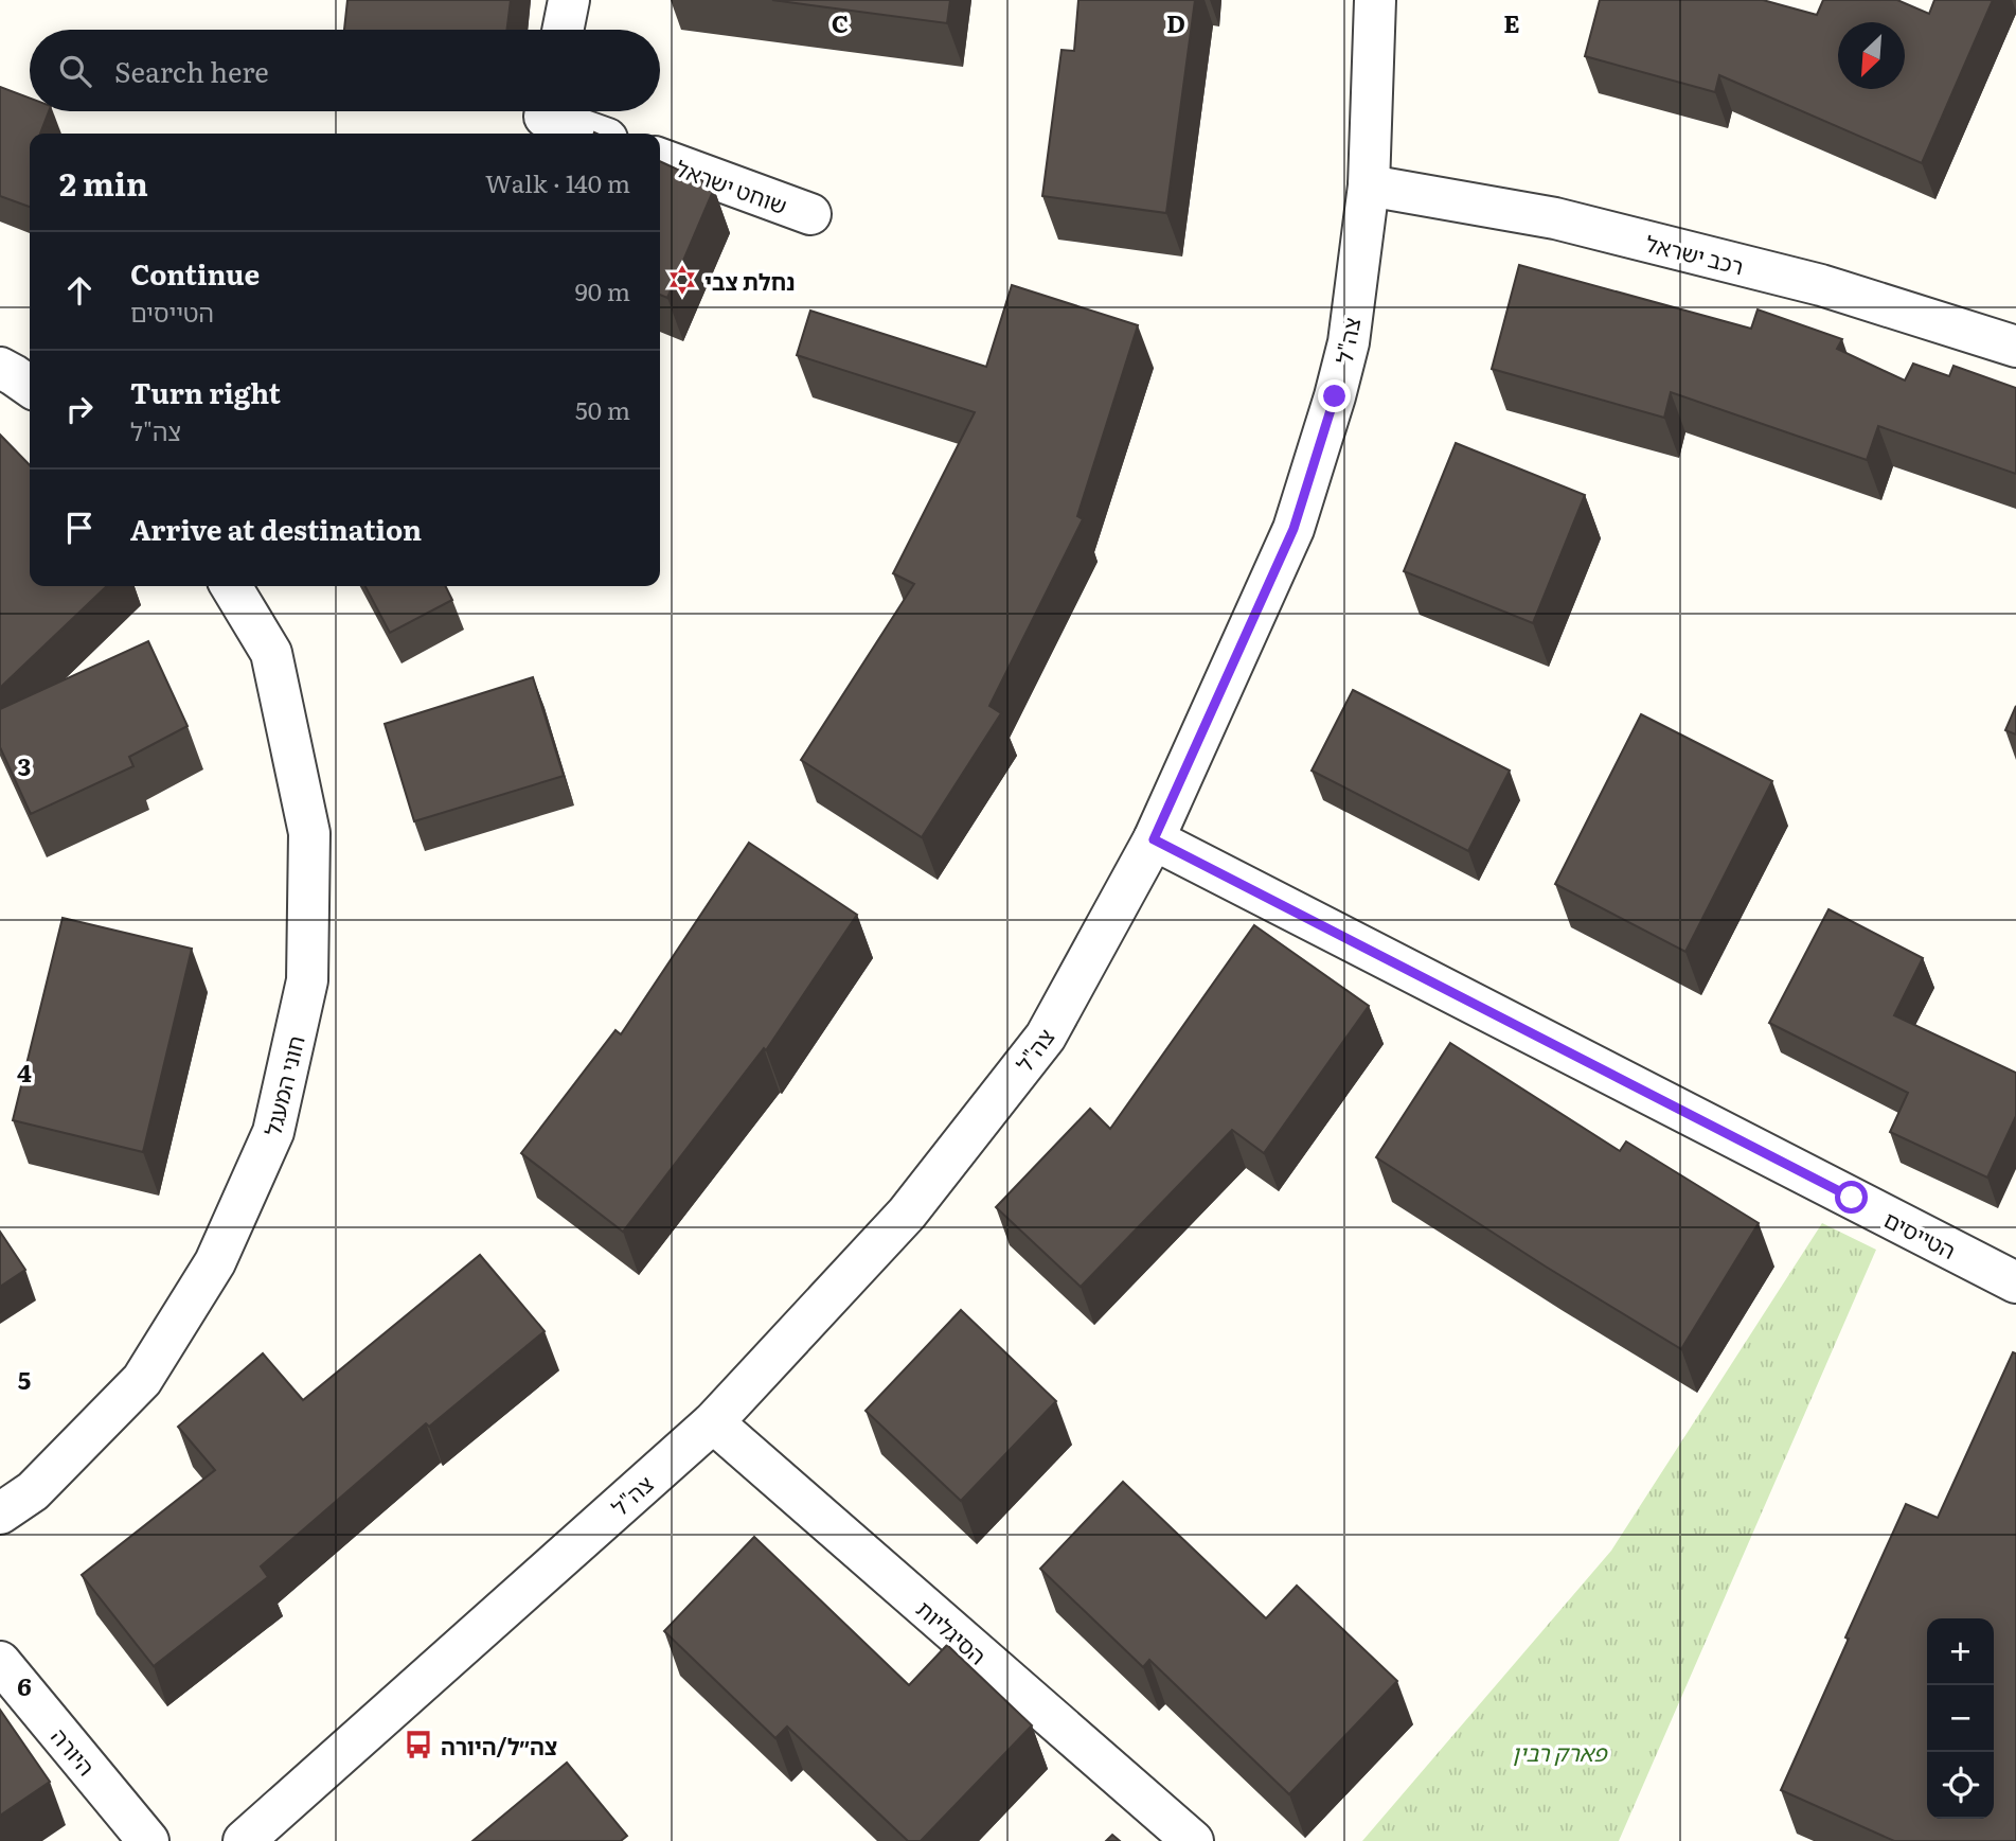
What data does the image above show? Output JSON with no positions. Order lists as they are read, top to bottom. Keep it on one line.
{"streets":{"street":["שוחט ישראל","רכב ישראל","צה\"ל","חוני המעגל","הטייסים","הסיגליות","היורה"]},"crossings":[["רכב ישראל","צה\"ל"],["צה\"ל","הטייסים"],["צה\"ל","הסיגליות"]],"parks":["פארק רבין"],"places":{"synagogue":["נחלת צבי"],"bus stop":["צה״ל/היורה"]},"north":"bottom left","page":{"search":"Search here","heading":["2 min","Walk · 140 m"],"list":[["Continue","הטייסים","90 m"],["Turn right","צה\"ל","50 m"],"Arrive at destination"],"map_buttons":["+","−"]},"grid":{"columns":["C","D","E"],"rows":["3","4","5","6"]}}
